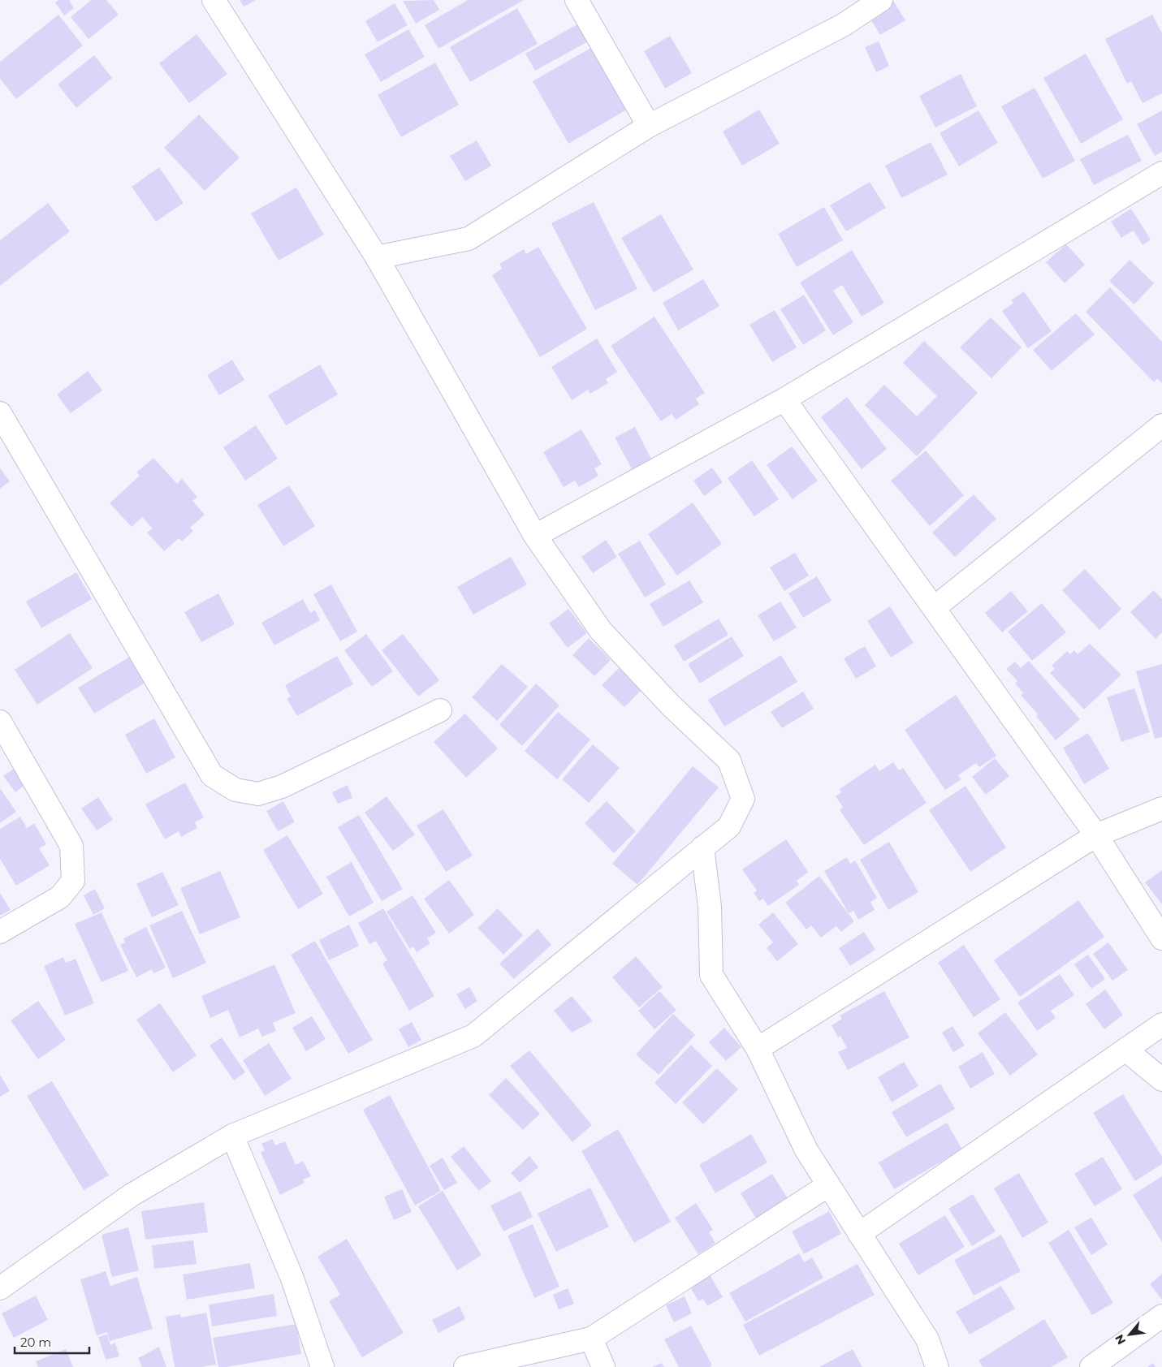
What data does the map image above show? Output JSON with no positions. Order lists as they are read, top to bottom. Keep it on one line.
{"scale_bar":"20 m","north":"bottom left"}
